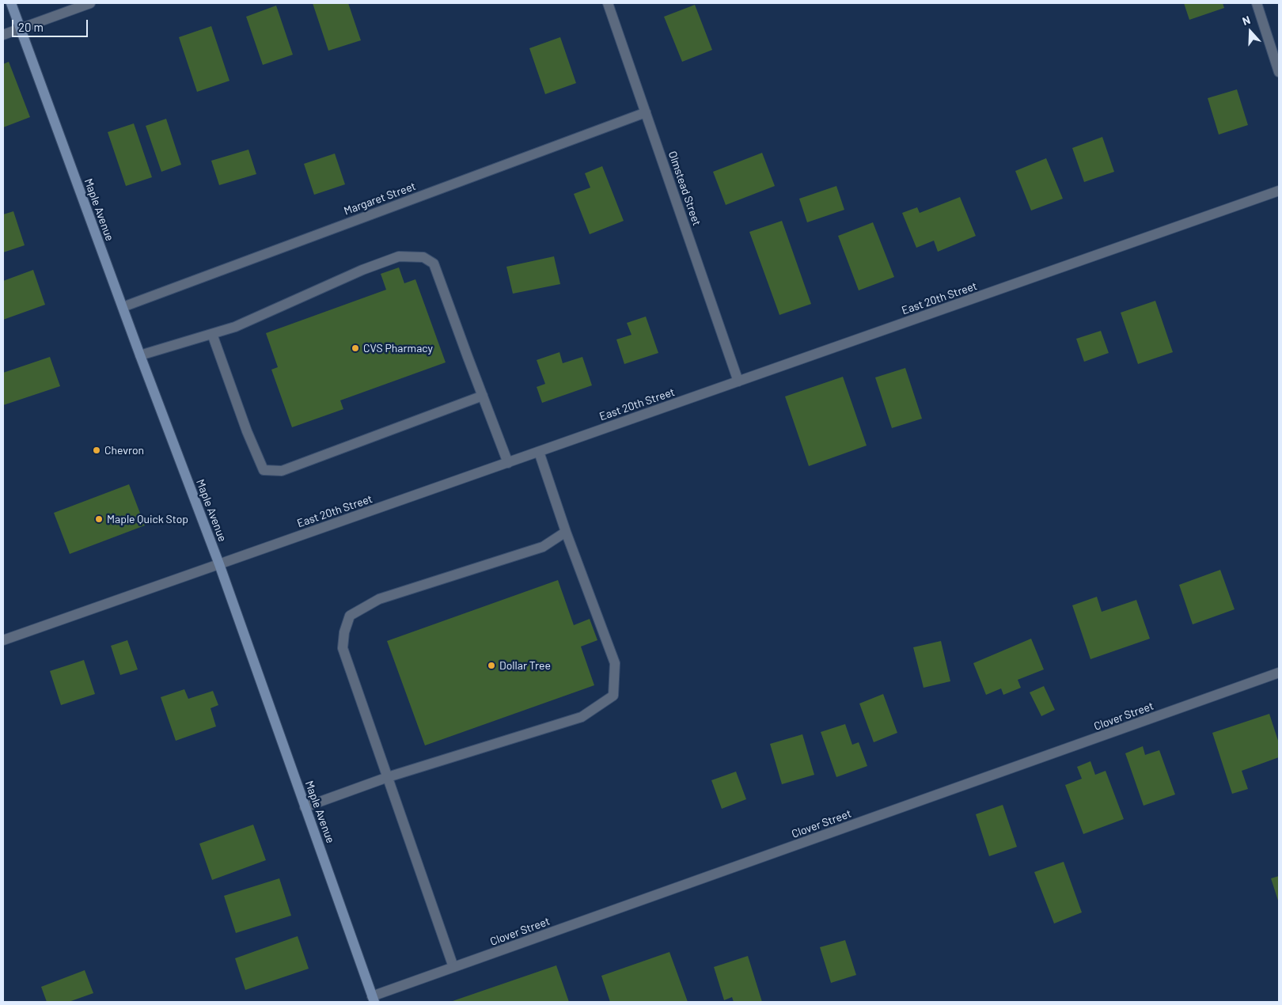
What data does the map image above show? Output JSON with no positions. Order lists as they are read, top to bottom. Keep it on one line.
{"streets":{"main road":["Maple Avenue"],"street":["Olmstead Street","Margaret Street","East 20th Street","Clover Street"]},"crossings":[["Olmstead Street","Margaret Street"],["Olmstead Street","East 20th Street"],["Margaret Street","Maple Avenue"],["Maple Avenue","East 20th Street"],["Maple Avenue","Clover Street"]],"places":["CVS Pharmacy","Chevron","Maple Quick Stop","Dollar Tree"],"scale_bar":"20 m","north":"top"}
